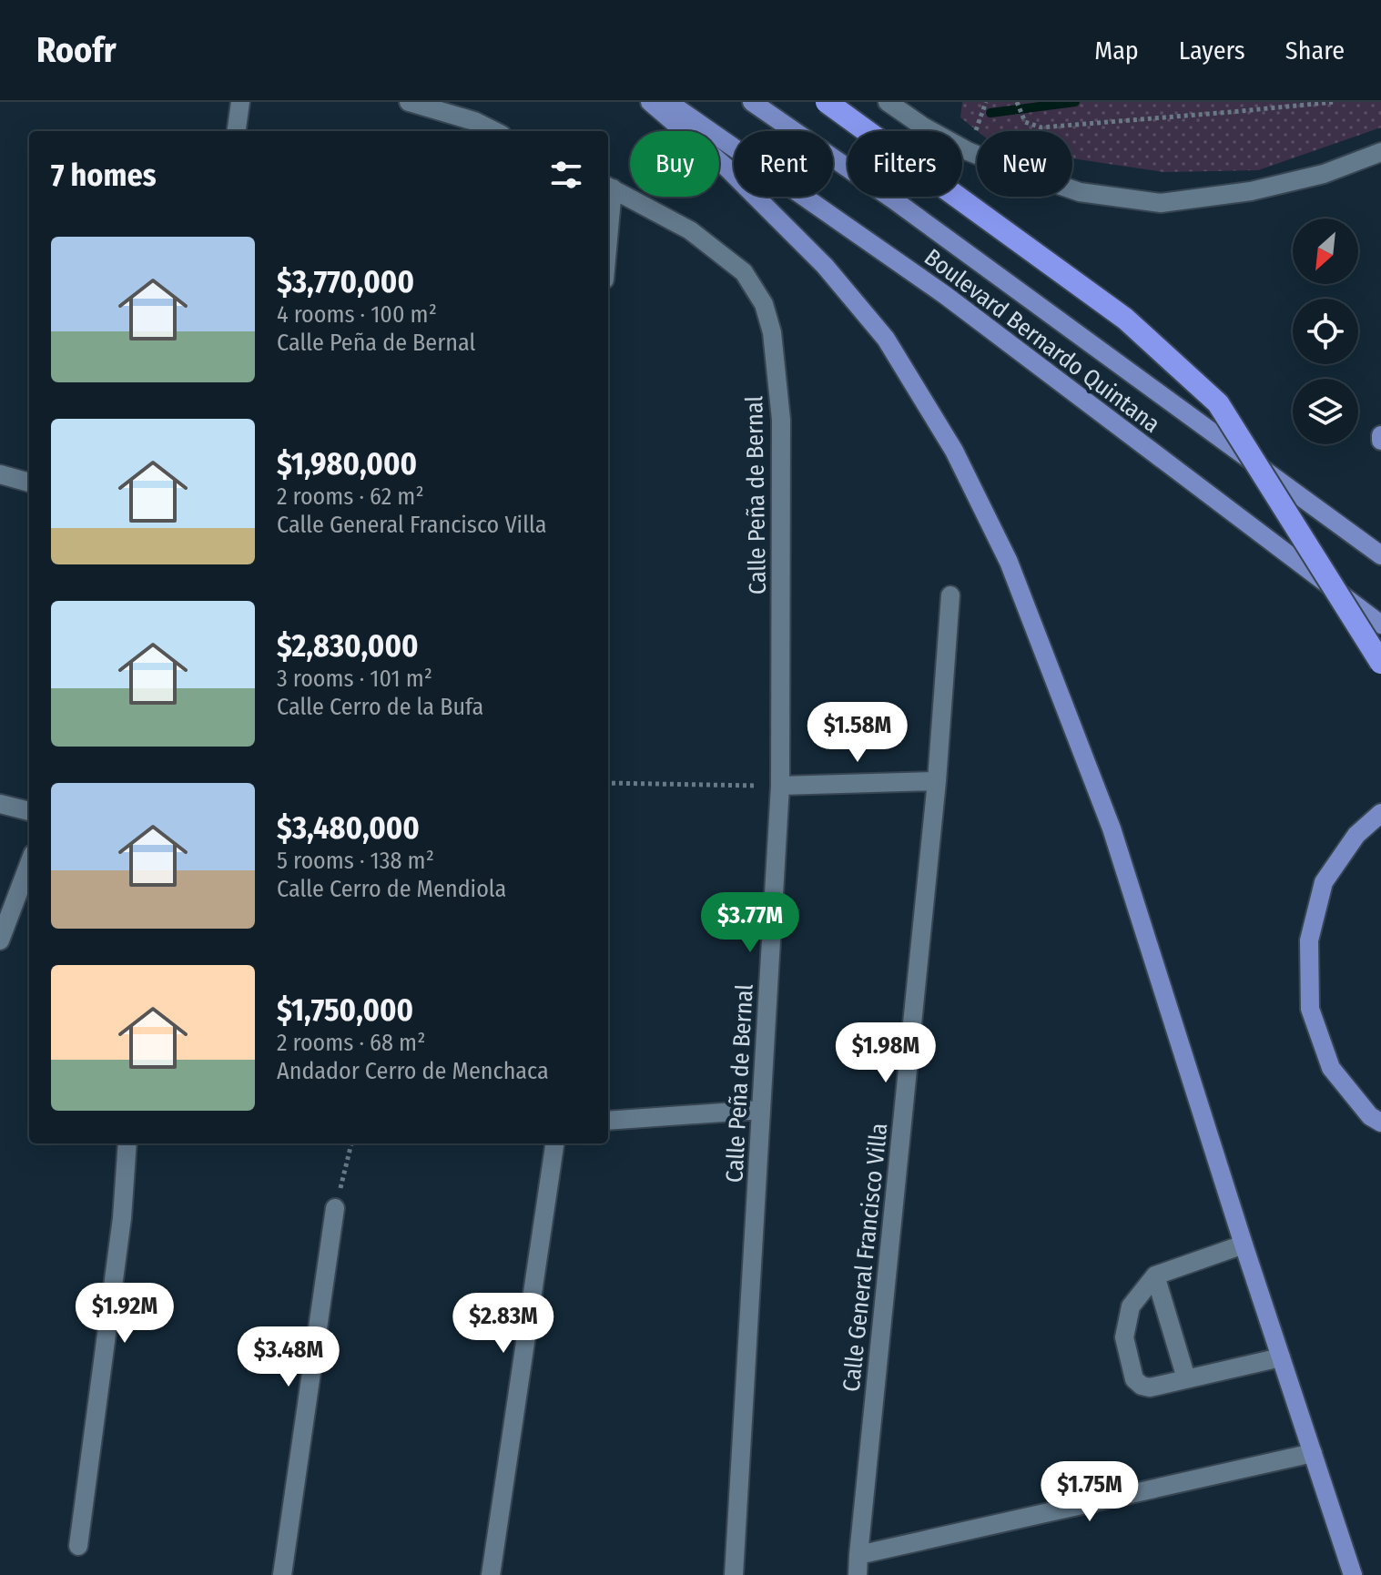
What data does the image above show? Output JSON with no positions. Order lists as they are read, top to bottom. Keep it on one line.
{"streets":{"main road":["Boulevard Bernardo Quintana"],"street":["Calle Peña de Bernal","Calle General Francisco Villa"]},"north":"bottom left","page":{"header":"Roofr","nav":["Map","Layers","Share"],"chip":["Buy","Rent","Filters","New"],"heading":"7 homes","list":[{"name":"$3,770,000","note":"4 rooms · 100 m² · Calle Peña de Bernal"},{"name":"$1,980,000","note":"2 rooms · 62 m² · Calle General Francisco Villa"},{"name":"$2,830,000","note":"3 rooms · 101 m² · Calle Cerro de la Bufa"},{"name":"$3,480,000","note":"5 rooms · 138 m² · Calle Cerro de Mendiola"},{"name":"$1,750,000","note":"2 rooms · 68 m² · Andador Cerro de Menchaca"}],"price":["$1.58M","$3.77M","$1.98M","$1.92M","$2.83M","$3.48M","$1.75M"]}}
